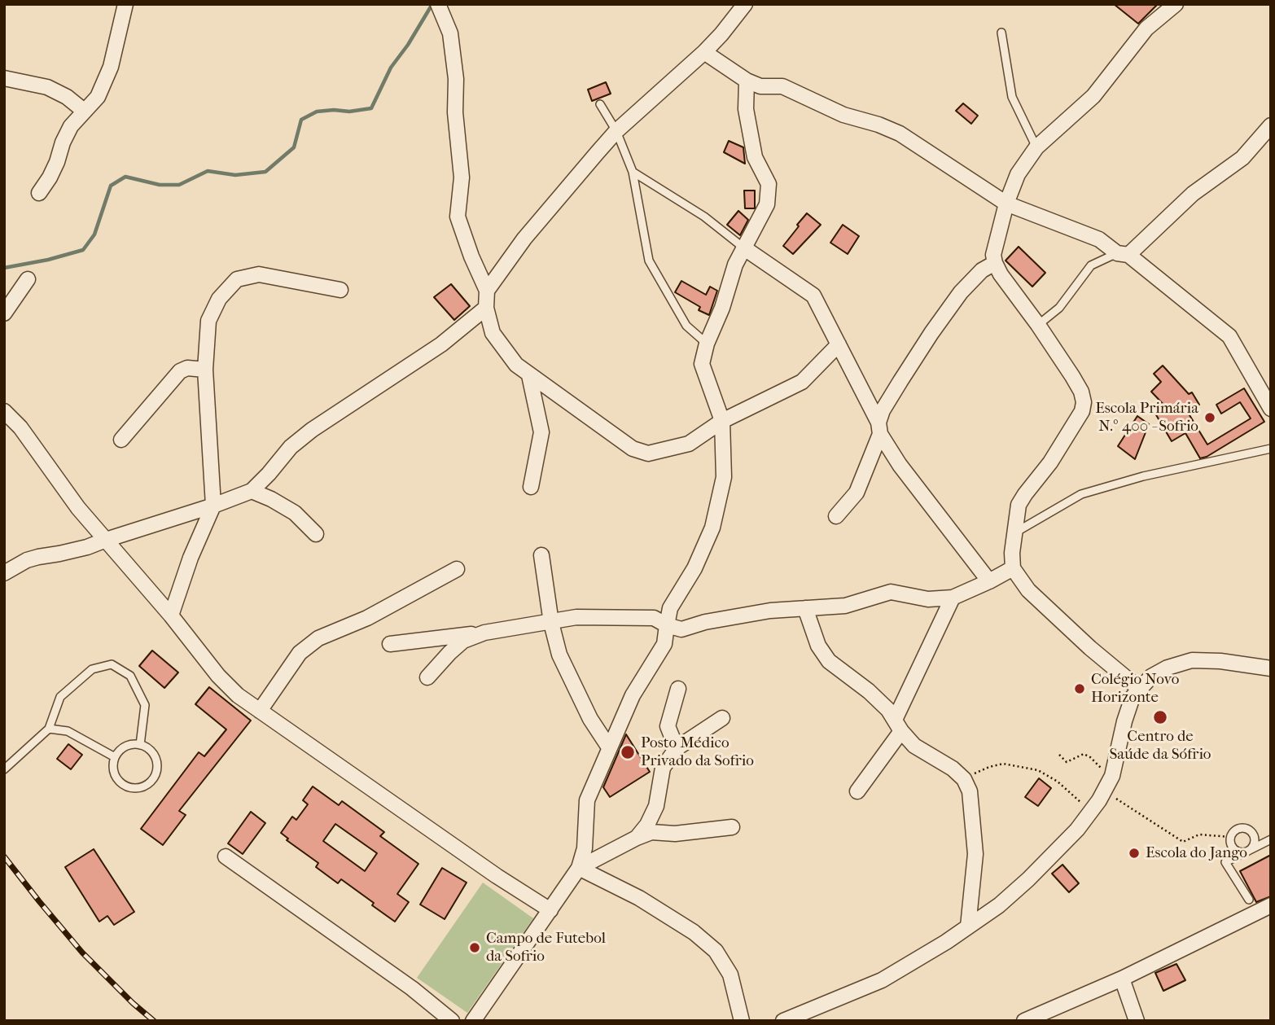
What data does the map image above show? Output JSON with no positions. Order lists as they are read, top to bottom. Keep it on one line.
{"places":["Escola Primária N.º 400 - Sofrio","Colégio Novo Horizonte","Centro de Saúde da Sófrio","Posto Médico Privado da Sofrio","Escola do Jango","Campo de Futebol da Sofrio"]}
